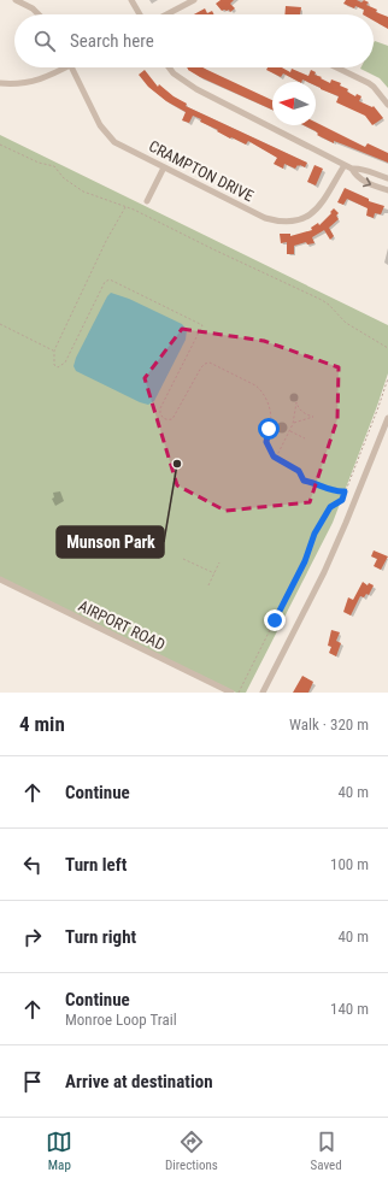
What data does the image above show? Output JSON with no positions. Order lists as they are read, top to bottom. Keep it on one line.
{"streets":{"street":["CRAMPTON DRIVE","AIRPORT ROAD"]},"places":["Munson Park"],"north":"left","page":{"search":"Search here","heading":["4 min","Walk · 320 m"],"list":[["Continue","40 m"],["Turn left","100 m"],["Turn right","40 m"],["Continue","Monroe Loop Trail","140 m"],"Arrive at destination"],"nav":["Map","Directions","Saved"]}}
